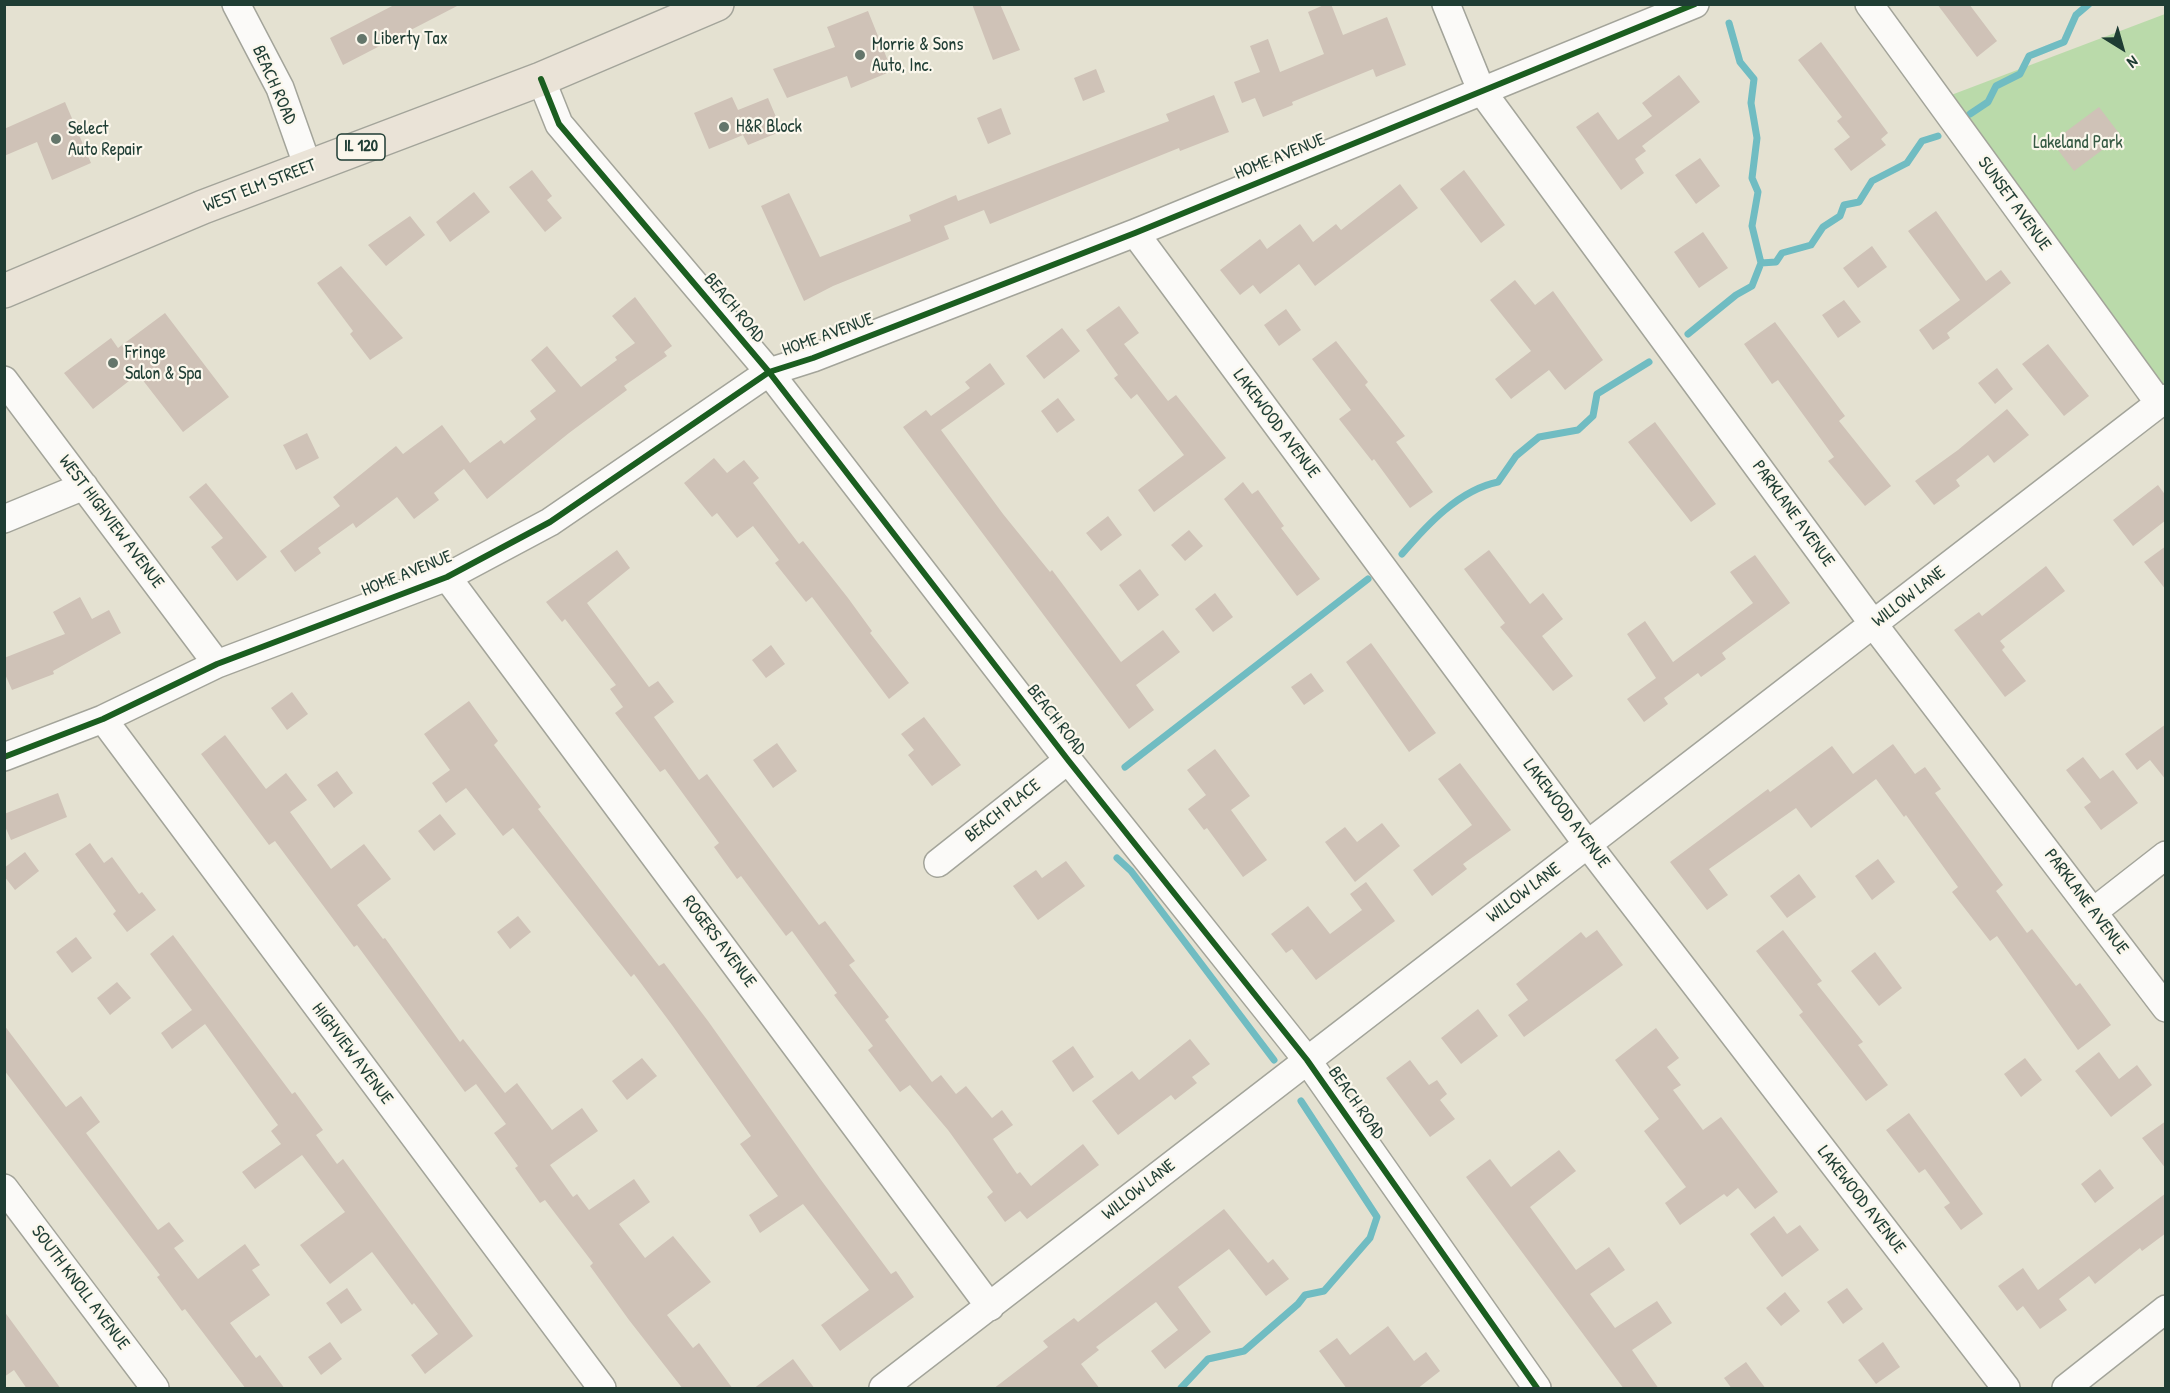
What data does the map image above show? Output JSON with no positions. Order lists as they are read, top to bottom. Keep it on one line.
{"streets":{"main road":["IL 120","WEST ELM STREET"],"street":["BEACH ROAD","HOME AVENUE","SUNSET AVENUE","LAKEWOOD AVENUE","PARKLANE AVENUE","WEST HIGHVIEW AVENUE","WILLOW LANE","BEACH PLACE","ROGERS AVENUE","HIGHVIEW AVENUE","SOUTH KNOLL AVENUE"]},"crossings":[["BEACH ROAD","HOME AVENUE"],["BEACH ROAD","WEST ELM STREET"],["BEACH ROAD","WILLOW LANE"],["BEACH ROAD","BEACH PLACE"],["HOME AVENUE","LAKEWOOD AVENUE"],["HOME AVENUE","PARKLANE AVENUE"],["HOME AVENUE","WEST HIGHVIEW AVENUE"],["HOME AVENUE","ROGERS AVENUE"],["HOME AVENUE","HIGHVIEW AVENUE"],["SUNSET AVENUE","WILLOW LANE"],["LAKEWOOD AVENUE","WILLOW LANE"],["PARKLANE AVENUE","WILLOW LANE"],["WILLOW LANE","ROGERS AVENUE"]],"parks":["Lakeland Park"],"places":["Liberty Tax","Morrie & Sons Auto, Inc.","H&R Block","Select Auto Repair","Fringe Salon & Spa"],"north":"bottom right"}
